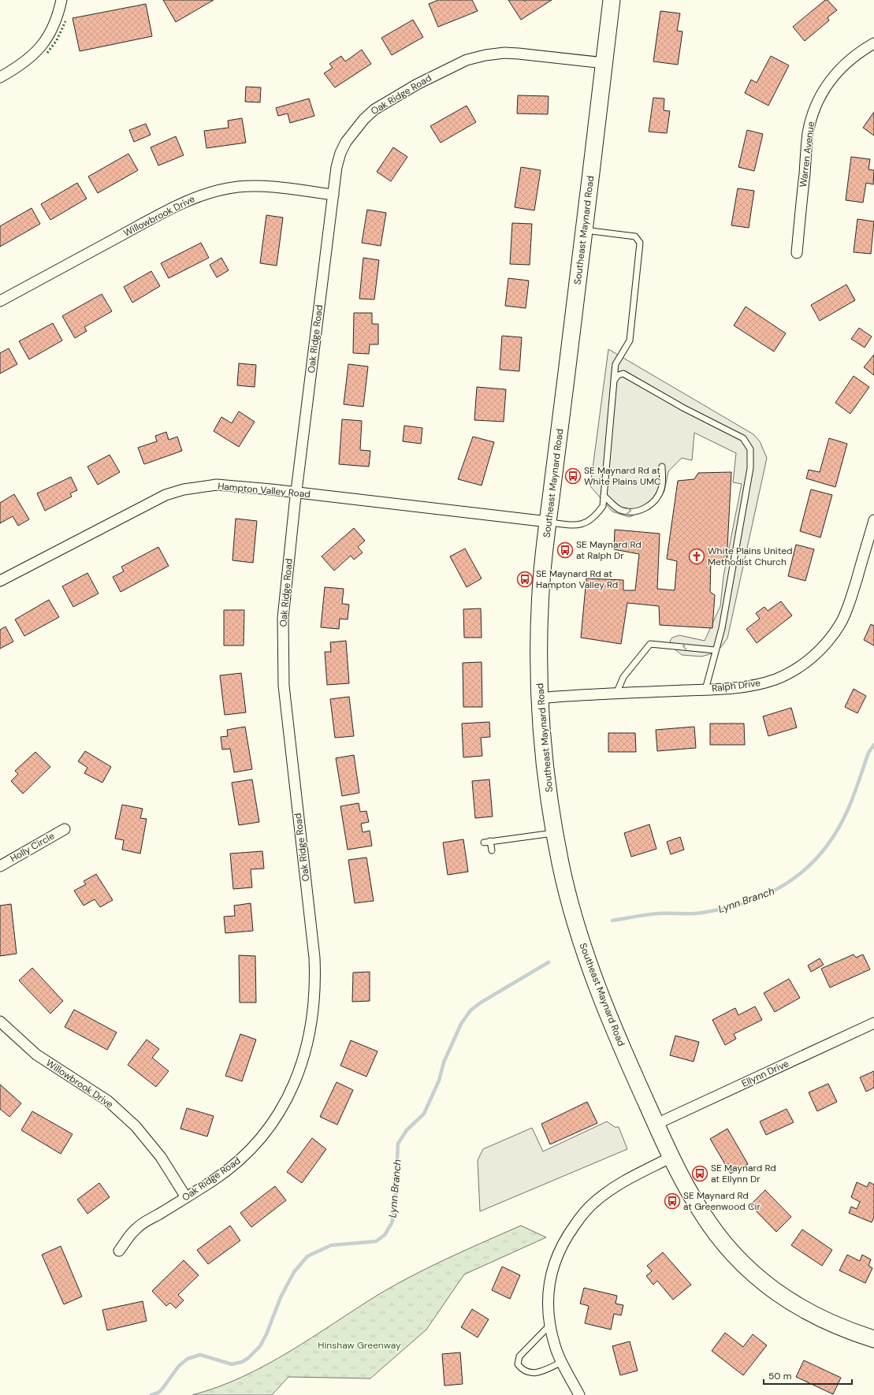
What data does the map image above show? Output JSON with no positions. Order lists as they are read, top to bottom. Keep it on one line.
{"streets":{"main road":["Southeast Maynard Road"],"street":["Oak Ridge Road","Warren Avenue","Willowbrook Drive","Hampton Valley Road","Ralph Drive","Holly Circle","Ellynn Drive"]},"crossings":[["Oak Ridge Road","Willowbrook Drive"],["Oak Ridge Road","Southeast Maynard Road"],["Oak Ridge Road","Hampton Valley Road"],["Southeast Maynard Road","Hampton Valley Road"],["Southeast Maynard Road","Ralph Drive"],["Southeast Maynard Road","Ellynn Drive"]],"water":["Lynn Branch"],"parks":["Hinshaw Greenway"],"places":{"bus stop":["SE Maynard Rd at White Plains UMC","SE Maynard Rd at Ralph Dr","SE Maynard Rd at Hampton Valley Rd","SE Maynard Rd at Ellynn Dr","SE Maynard Rd at Greenwood Cir"],"church":["White Plains United Methodist Church"]},"scale_bar":"50 m"}
